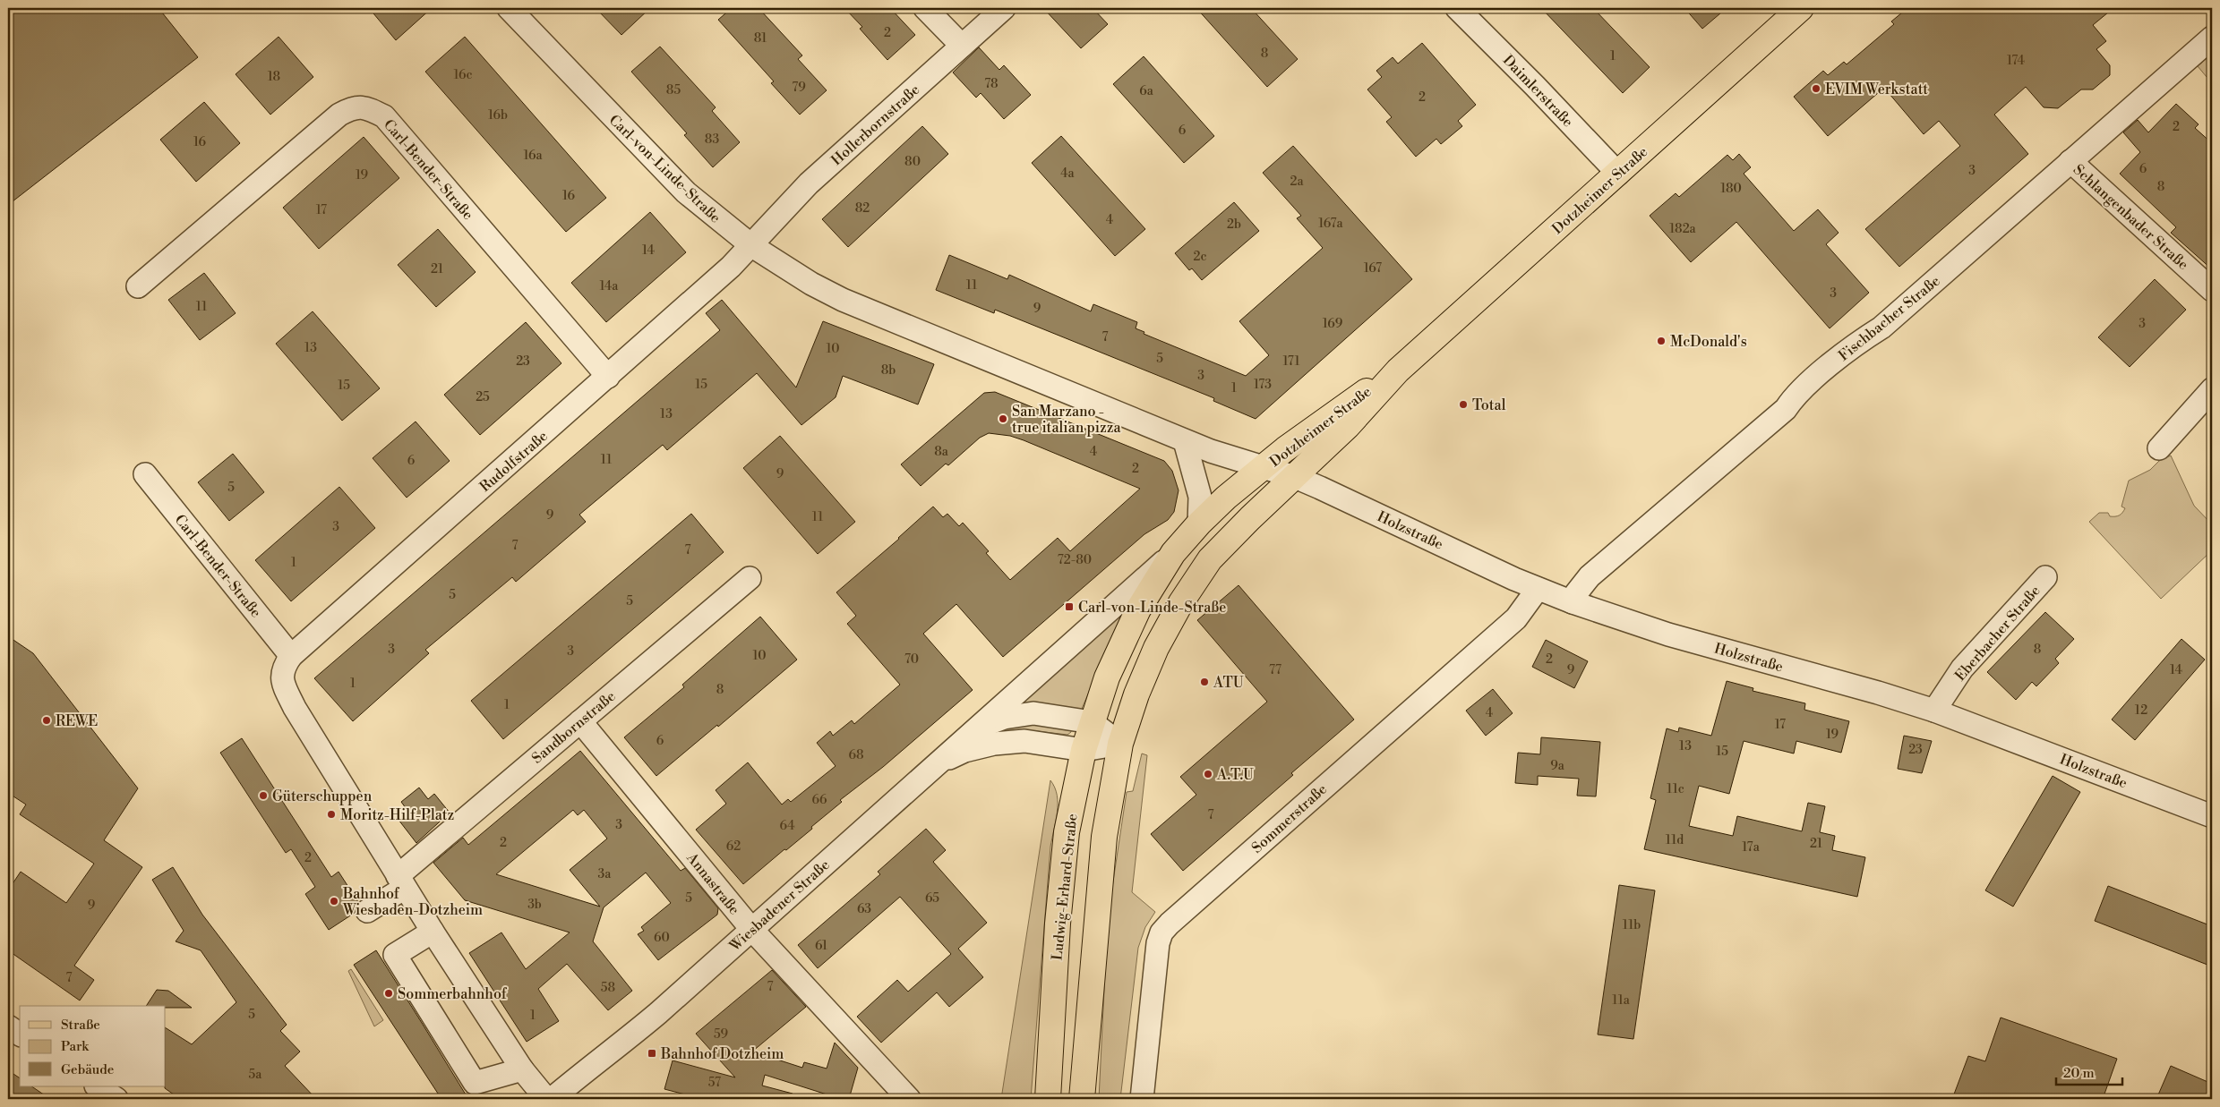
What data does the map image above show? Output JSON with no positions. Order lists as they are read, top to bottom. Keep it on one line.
{"streets":{"main road":["Dotzheimer Straße","Ludwig-Erhard-Straße"],"street":["Daimlerstraße","Hollerbornstraße","Carl-von-Linde-Straße","Carl-Bender-Straße","Schlangenbader Straße","Fischbacher Straße","Rudolfstraße","Holzstraße","Eberbacher Straße","Sandbornstraße","Sommerstraße","Annastraße","Wiesbadener Straße"]},"crossings":[["Daimlerstraße","Dotzheimer Straße"],["Hollerbornstraße","Carl-von-Linde-Straße"],["Hollerbornstraße","Rudolfstraße"],["Carl-von-Linde-Straße","Dotzheimer Straße"],["Carl-von-Linde-Straße","Rudolfstraße"],["Carl-von-Linde-Straße","Holzstraße"],["Carl-von-Linde-Straße","Ludwig-Erhard-Straße"],["Carl-Bender-Straße","Rudolfstraße"],["Dotzheimer Straße","Holzstraße"],["Dotzheimer Straße","Ludwig-Erhard-Straße"],["Schlangenbader Straße","Fischbacher Straße"],["Fischbacher Straße","Holzstraße"],["Rudolfstraße","Sandbornstraße"],["Holzstraße","Eberbacher Straße"],["Holzstraße","Sommerstraße"],["Sandbornstraße","Annastraße"],["Annastraße","Wiesbadener Straße"],["Ludwig-Erhard-Straße","Wiesbadener Straße"]],"places":{"other":["EVIM Werkstatt","McDonald's","Total","San Marzano - true italian pizza","ATU","REWE","A.T.U","Güterschuppen","Moritz-Hilf-Platz","Bahnhof Wiesbaden-Dotzheim","Sommerbahnhof"],"transit":["Carl-von-Linde-Straße","Bahnhof Dotzheim"]},"house_numbers":["2","81","8","1","174","16c","18","78","79","85","6a","2","16b","2","6","83","16","16a","80","6","3","4a","19","2a","8","180","16","82","17","4","167a","2b","182a","14","2c","167","21","11","14a","3","11","9","169","3","7","13","10","5","23","171","8b","3","15","173","15","1","25","13","8a","4","11","6","2","9","5","9","11","3","7","7","72-80","1","5","5","3","8","3","10","70","2","77","9","14","1","8","1","12","4","17","19","6","13","23","15","68","9a","11c","66","7","3","64","11d","2","21","62","17a","2","3a","5","65","3b","9","63","11b","60","61","7","7","58","11a","5","1","59","5a","57"],"legend":["Straße","Park","Gebäude"],"scale_bar":"20 m"}
